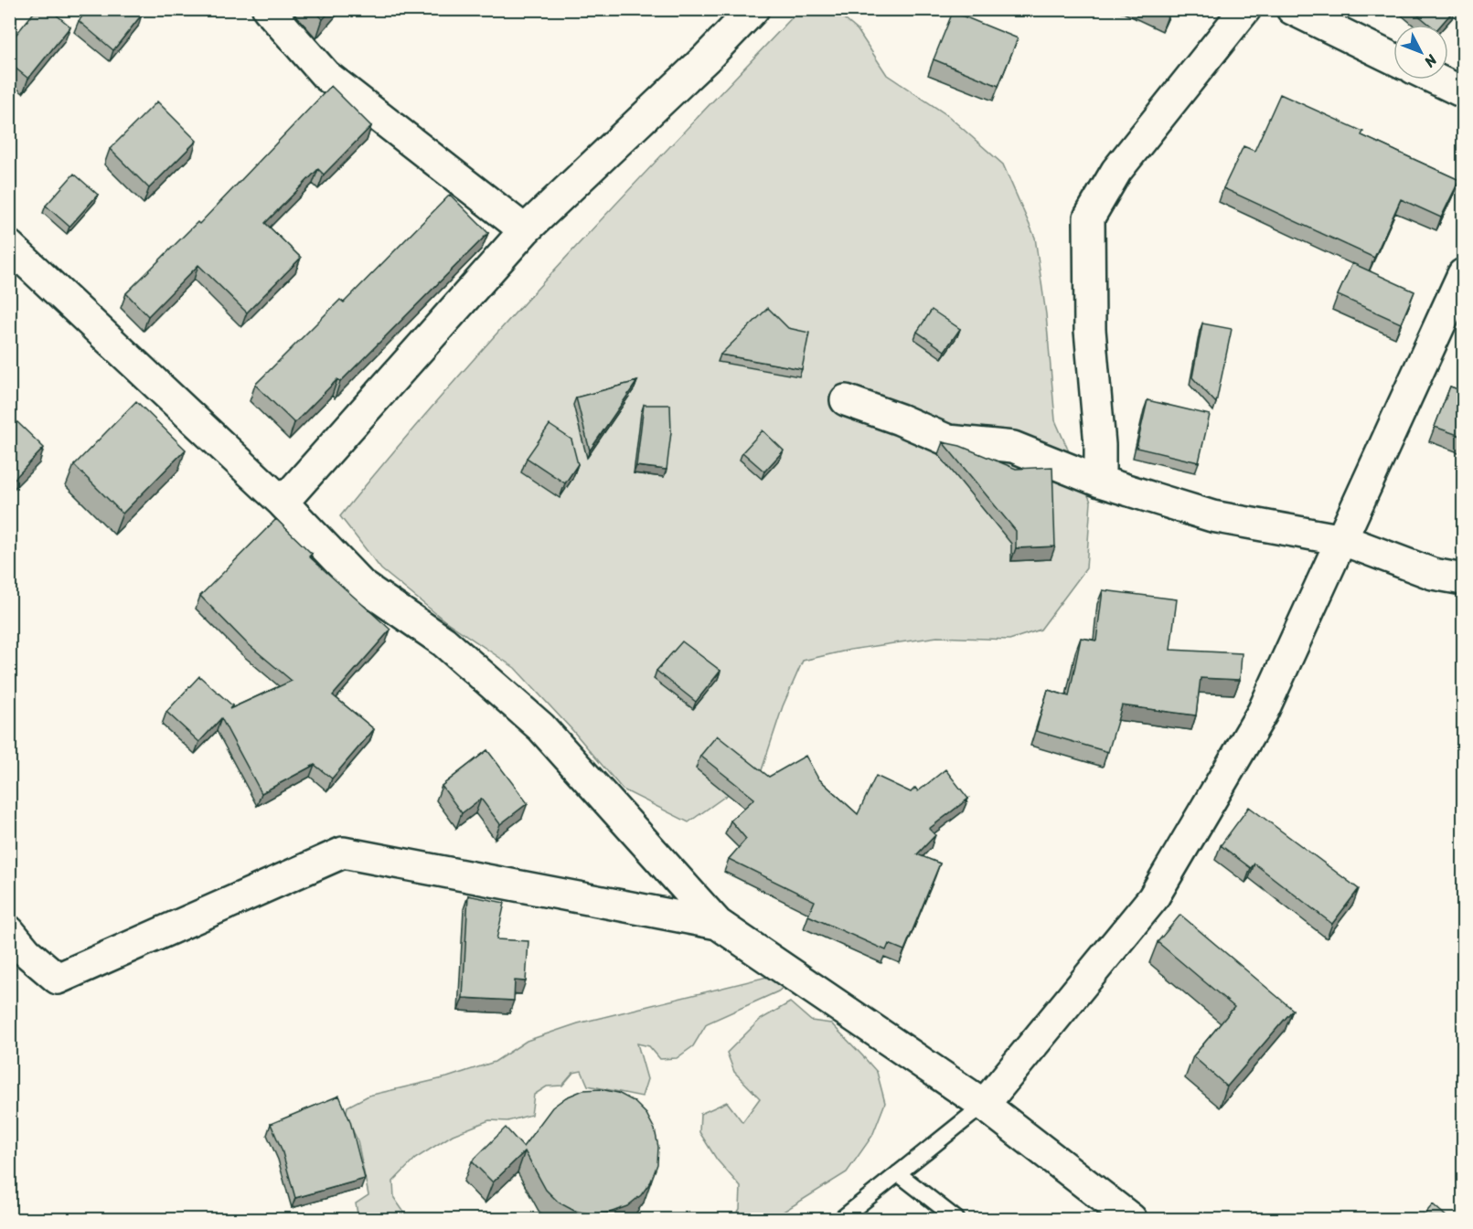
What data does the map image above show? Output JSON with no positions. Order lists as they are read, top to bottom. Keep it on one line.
{"north":"bottom right"}
